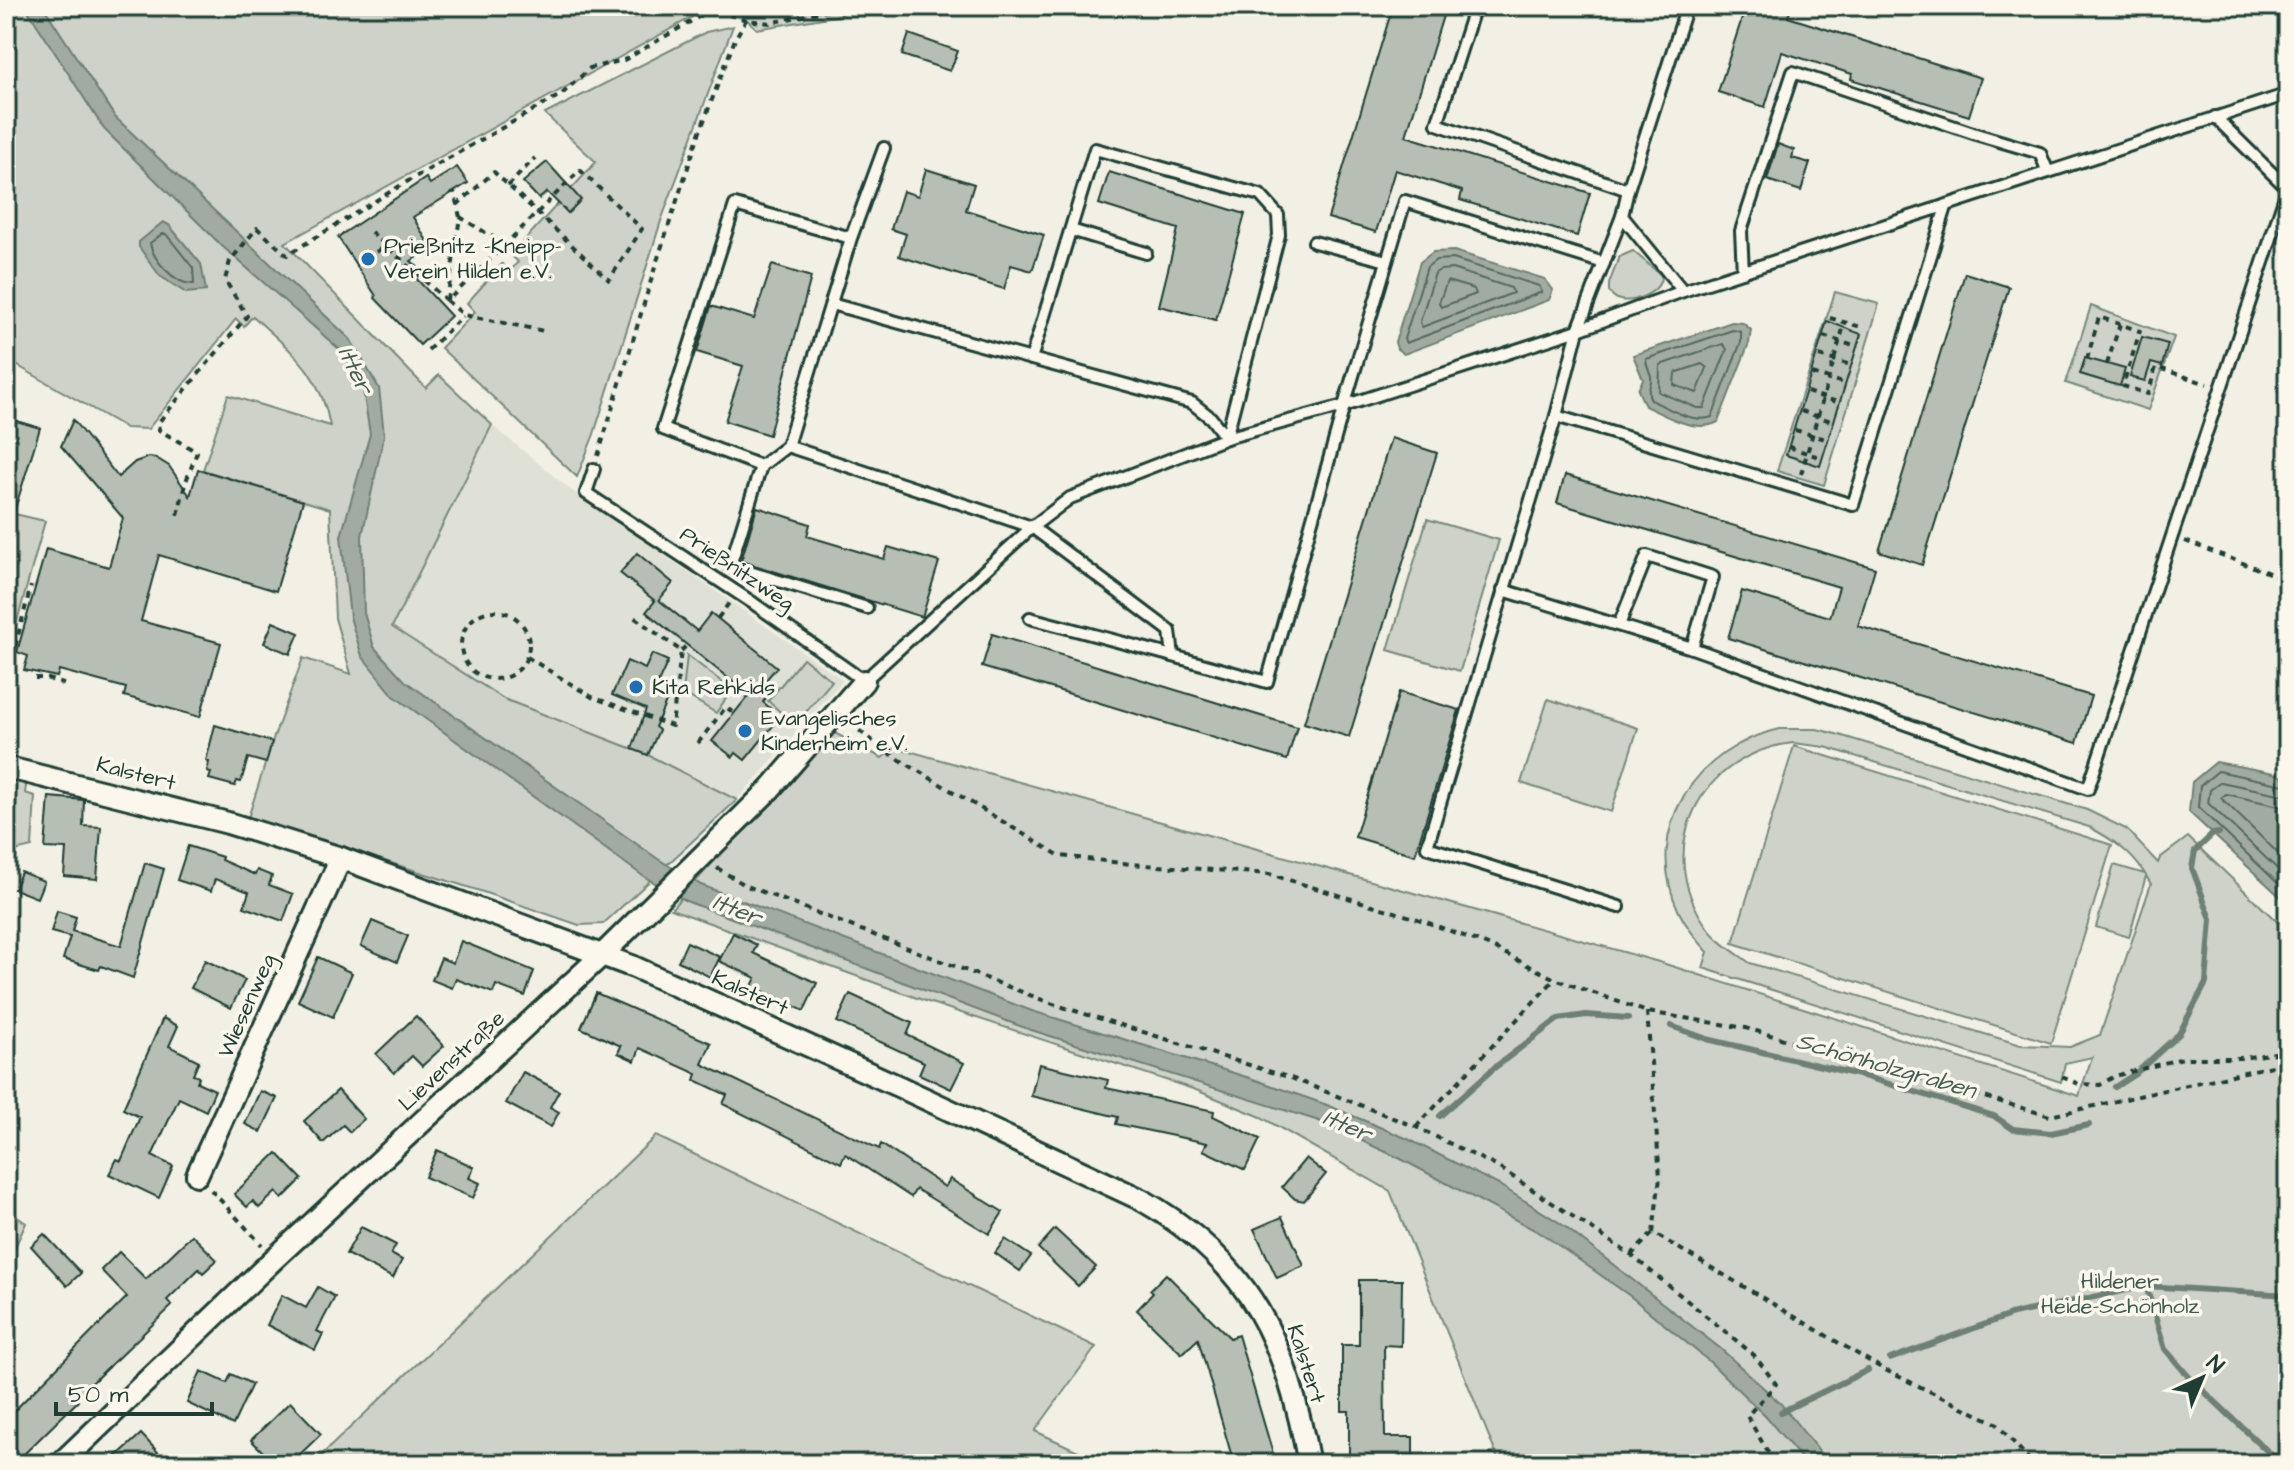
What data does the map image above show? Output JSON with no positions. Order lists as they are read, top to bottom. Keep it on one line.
{"streets":{"street":["Kalstert","Wiesenweg","Lievenstraße"],"lane":["Prießnitzweg"]},"crossings":[["Prießnitzweg","Lievenstraße"],["Kalstert","Wiesenweg"],["Kalstert","Lievenstraße"]],"water":["Itter","Schönholzgraben"],"parks":["Hildener Heide-Schönholz"],"places":["Prießnitz -Kneipp- Verein Hilden e.V.","Kita Rehkids","Evangelisches Kinderheim e.V."],"scale_bar":"50 m","north":"top right"}
